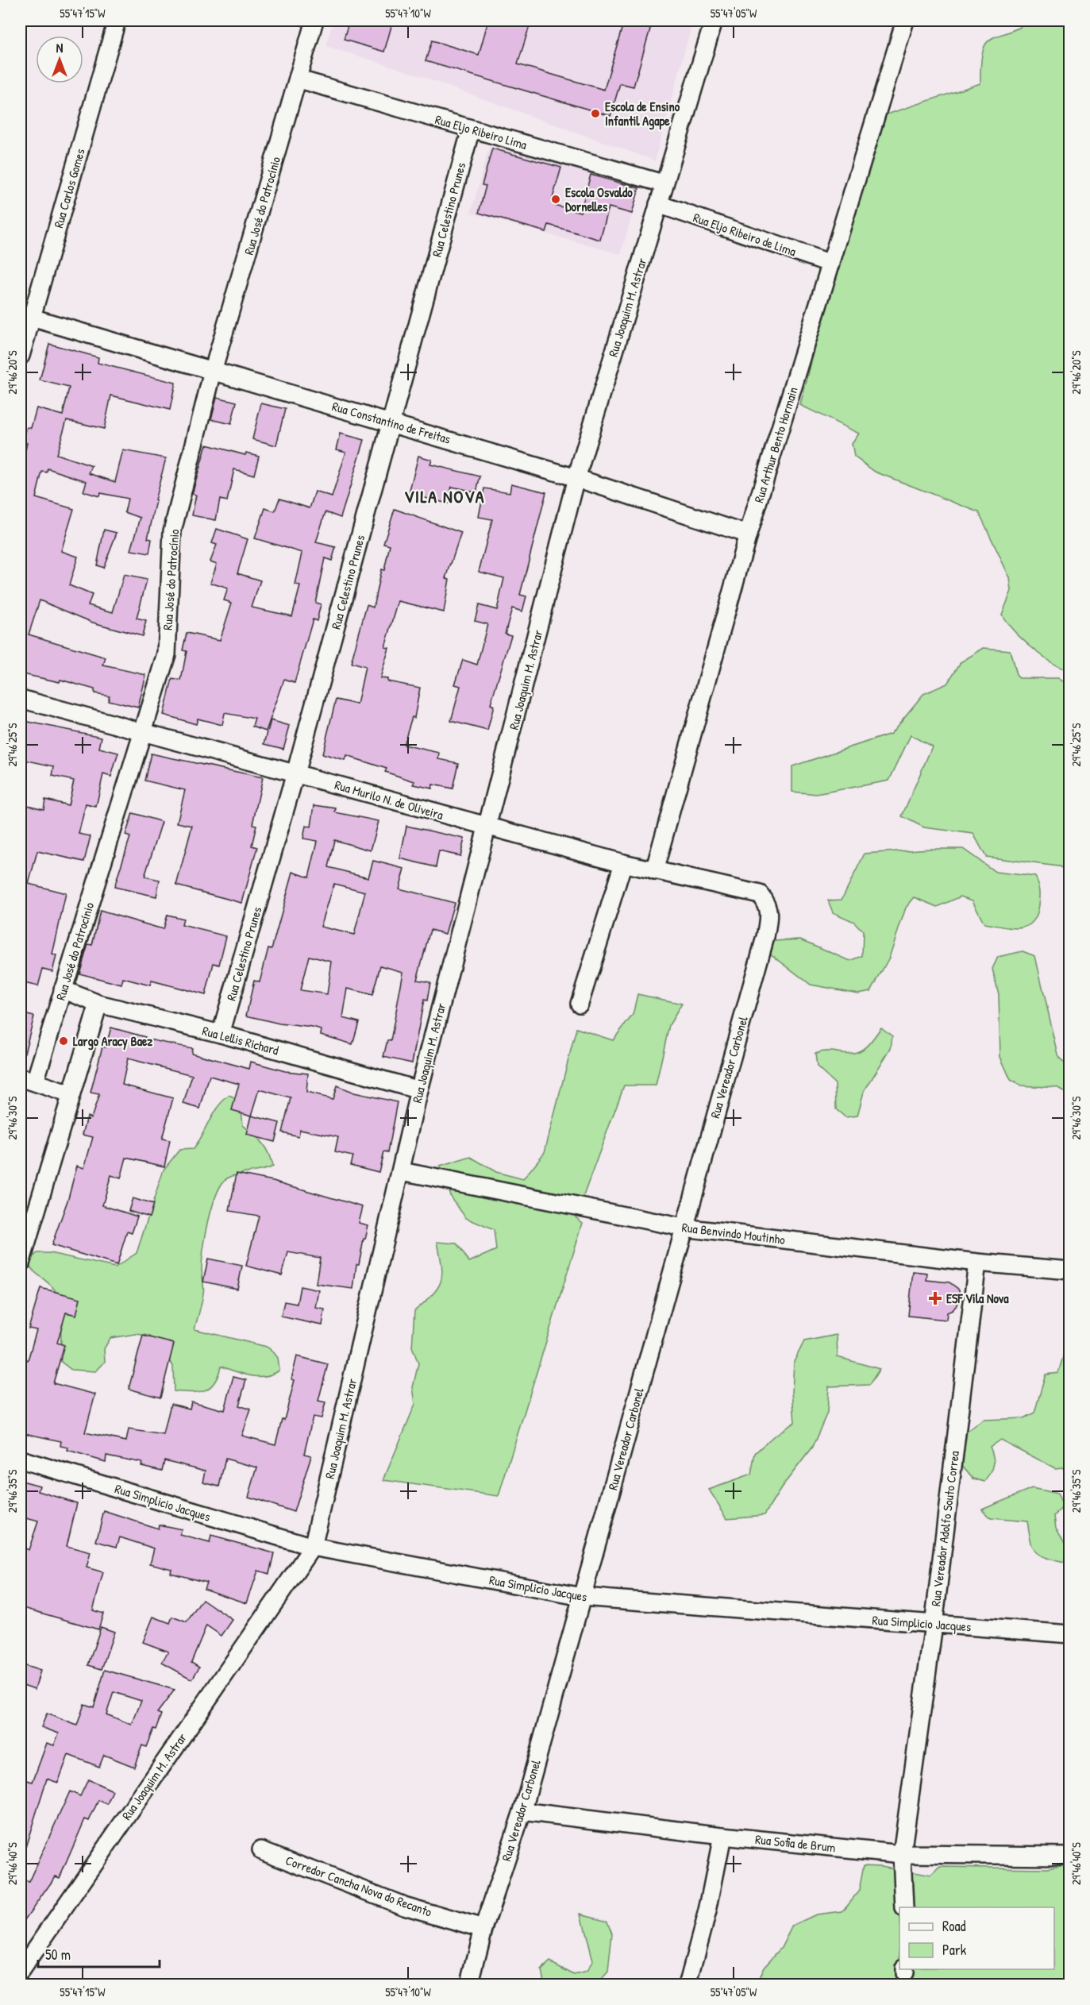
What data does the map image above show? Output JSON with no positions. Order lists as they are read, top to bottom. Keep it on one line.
{"streets":{"street":["Rua Eljo Ribeiro Lima","Rua Carlos Gomes","Rua José do Patrocínio","Rua Celestino Prunes","Rua Eljo Ribeiro de Lima","Rua Joaquim M. Astrar","Rua Constantino de Freitas","Rua Arthur Bento Hormain","Rua Murilo N. de Oliveira","Rua Lellis Richard","Rua Vereador Carbonel","Rua Benvindo Moutinho","Rua Simplicio Jacques","Rua Vereador Adolfo Souto Correa","Rua Sofia de Brum","Corredor Cancha Nova do Recanto"]},"crossings":[["Rua Eljo Ribeiro Lima","Rua José do Patrocínio"],["Rua Eljo Ribeiro Lima","Rua Celestino Prunes"],["Rua Eljo Ribeiro Lima","Rua Joaquim M. Astrar"],["Rua Carlos Gomes","Rua Constantino de Freitas"],["Rua José do Patrocínio","Rua Constantino de Freitas"],["Rua José do Patrocínio","Rua Murilo N. de Oliveira"],["Rua José do Patrocínio","Rua Lellis Richard"],["Rua Celestino Prunes","Rua Constantino de Freitas"],["Rua Celestino Prunes","Rua Murilo N. de Oliveira"],["Rua Celestino Prunes","Rua Lellis Richard"],["Rua Eljo Ribeiro de Lima","Rua Joaquim M. Astrar"],["Rua Eljo Ribeiro de Lima","Rua Arthur Bento Hormain"],["Rua Joaquim M. Astrar","Rua Constantino de Freitas"],["Rua Joaquim M. Astrar","Rua Murilo N. de Oliveira"],["Rua Joaquim M. Astrar","Rua Lellis Richard"],["Rua Joaquim M. Astrar","Rua Benvindo Moutinho"],["Rua Joaquim M. Astrar","Rua Simplicio Jacques"],["Rua Constantino de Freitas","Rua Arthur Bento Hormain"],["Rua Arthur Bento Hormain","Rua Murilo N. de Oliveira"],["Rua Murilo N. de Oliveira","Rua Vereador Carbonel"],["Rua Vereador Carbonel","Rua Benvindo Moutinho"],["Rua Vereador Carbonel","Rua Simplicio Jacques"],["Rua Vereador Carbonel","Rua Sofia de Brum"],["Rua Vereador Carbonel","Corredor Cancha Nova do Recanto"],["Rua Benvindo Moutinho","Rua Vereador Adolfo Souto Correa"],["Rua Simplicio Jacques","Rua Vereador Adolfo Souto Correa"],["Rua Vereador Adolfo Souto Correa","Rua Sofia de Brum"]],"districts":["VILA NOVA"],"places":{"other":["Escola de Ensino Infantil Agape","Escola Osvaldo Dornelles","Largo Aracy Baez"],"health":["ESF Vila Nova"]},"legend":["Road","Park"],"scale_bar":"50 m","north":"top","coordinates":["55°47'15\"W","55°47'10\"W","55°47'05\"W","29°46'20\"S","29°46'25\"S","29°46'30\"S","29°46'35\"S","29°46'40\"S"]}
